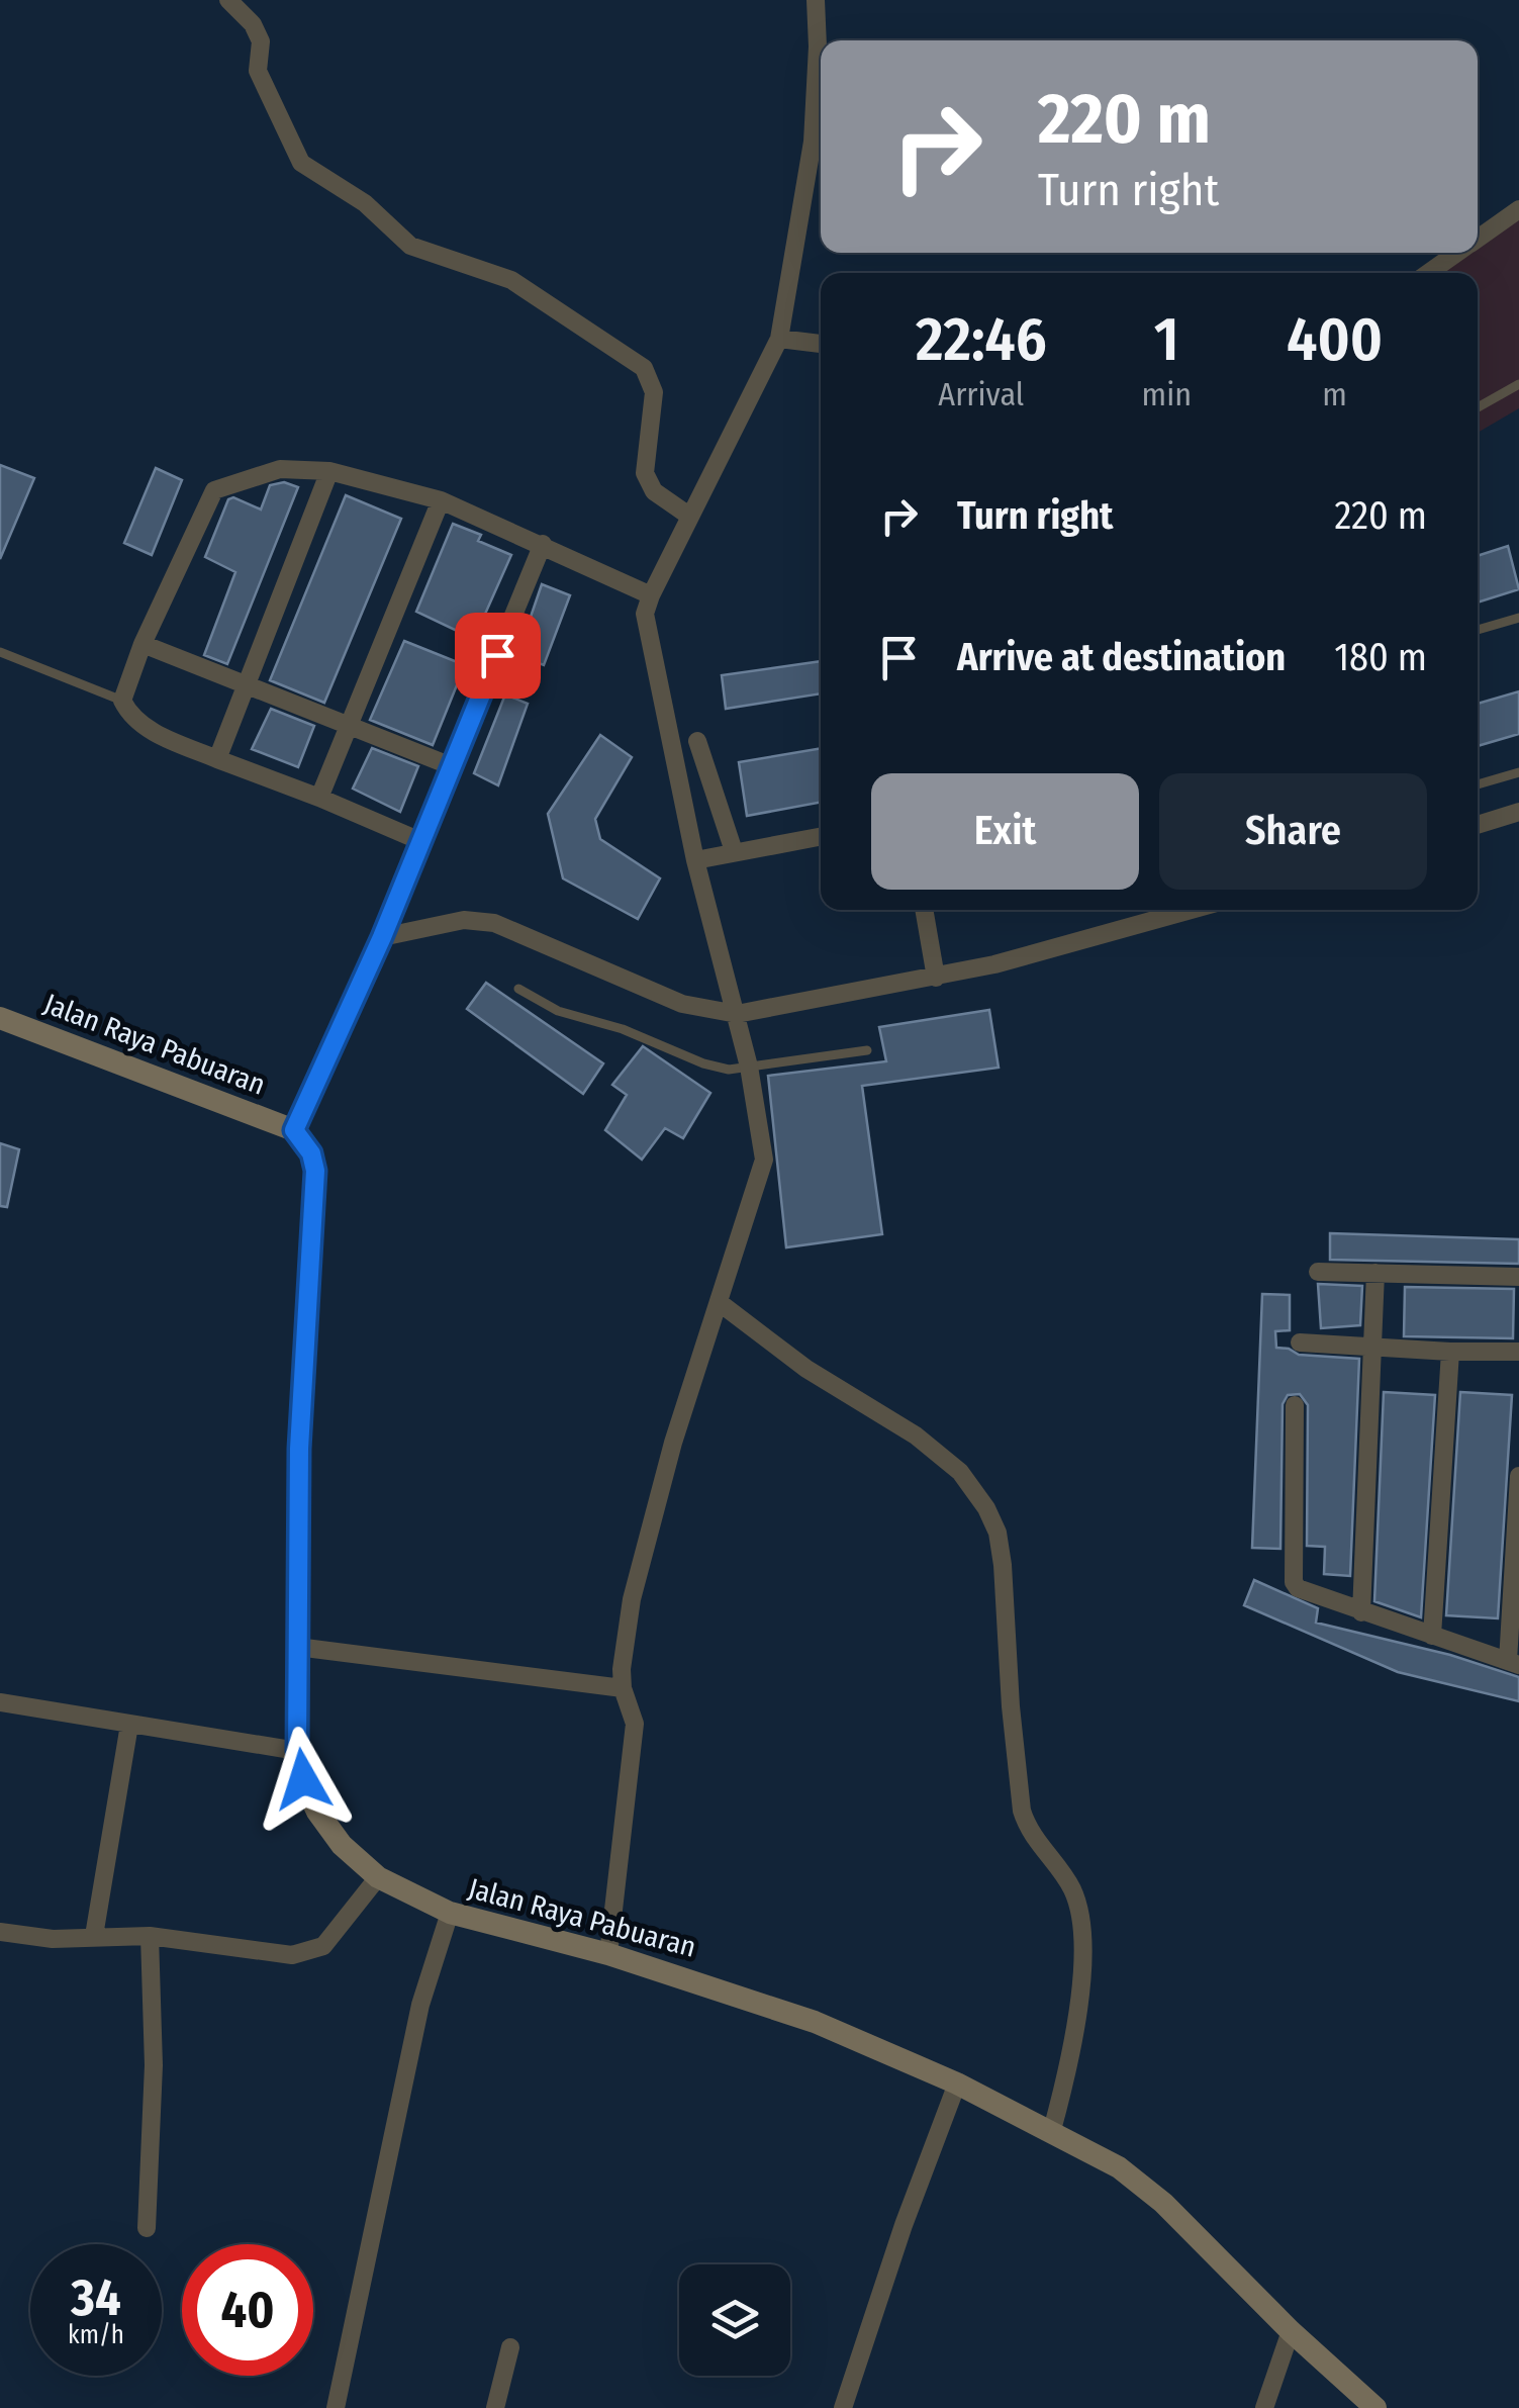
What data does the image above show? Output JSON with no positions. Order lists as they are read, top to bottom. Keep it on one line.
{"streets":{"street":["Jalan Raya Pabuaran"]},"page":{"turn":["220 m","Turn right"],"eta":["22:46","Arrival","1","min","400","m"],"list":[{"name":"Turn right","value":"220 m"},{"name":"Arrive at destination","value":"180 m"}],"buttons":["Exit","Share"],"speed":"34 km/h","limit":"40"}}
